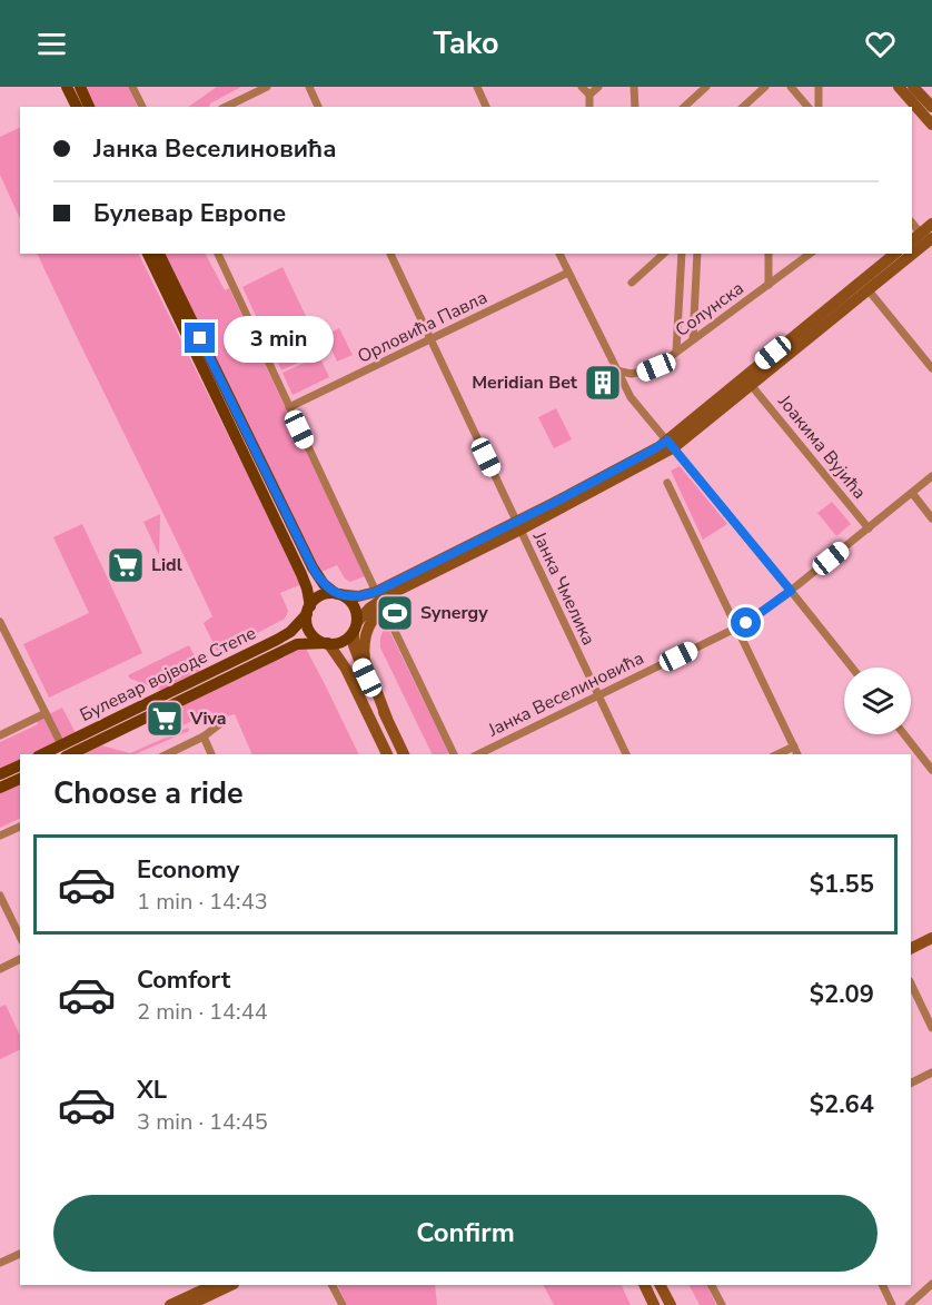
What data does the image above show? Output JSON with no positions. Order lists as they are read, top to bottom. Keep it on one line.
{"streets":{"main road":["Булевар војводе Степе"],"street":["Солунска","Орловића Павла","Јоакима Вујића","Јанка Чмелика","Јанка Веселиновића"]},"crossings":[["Орловића Павла","Јанка Чмелика"],["Јоакима Вујића","Јанка Веселиновића"],["Јанка Чмелика","Јанка Веселиновића"]],"places":{"building":["Meridian Bet"],"supermarket":["Lidl","Viva"],"sports":["Synergy"]},"page":{"header":"Tako","banner":["Јанка Веселиновића","Булевар Европе"],"bubble":"3 min","heading":"Choose a ride","list":[{"name":"Economy","note":"1 min · 14:43","value":"$1.55"},{"name":"Comfort","note":"2 min · 14:44","value":"$2.09"},{"name":"XL","note":"3 min · 14:45","value":"$2.64"}],"buttons":"Confirm"}}
